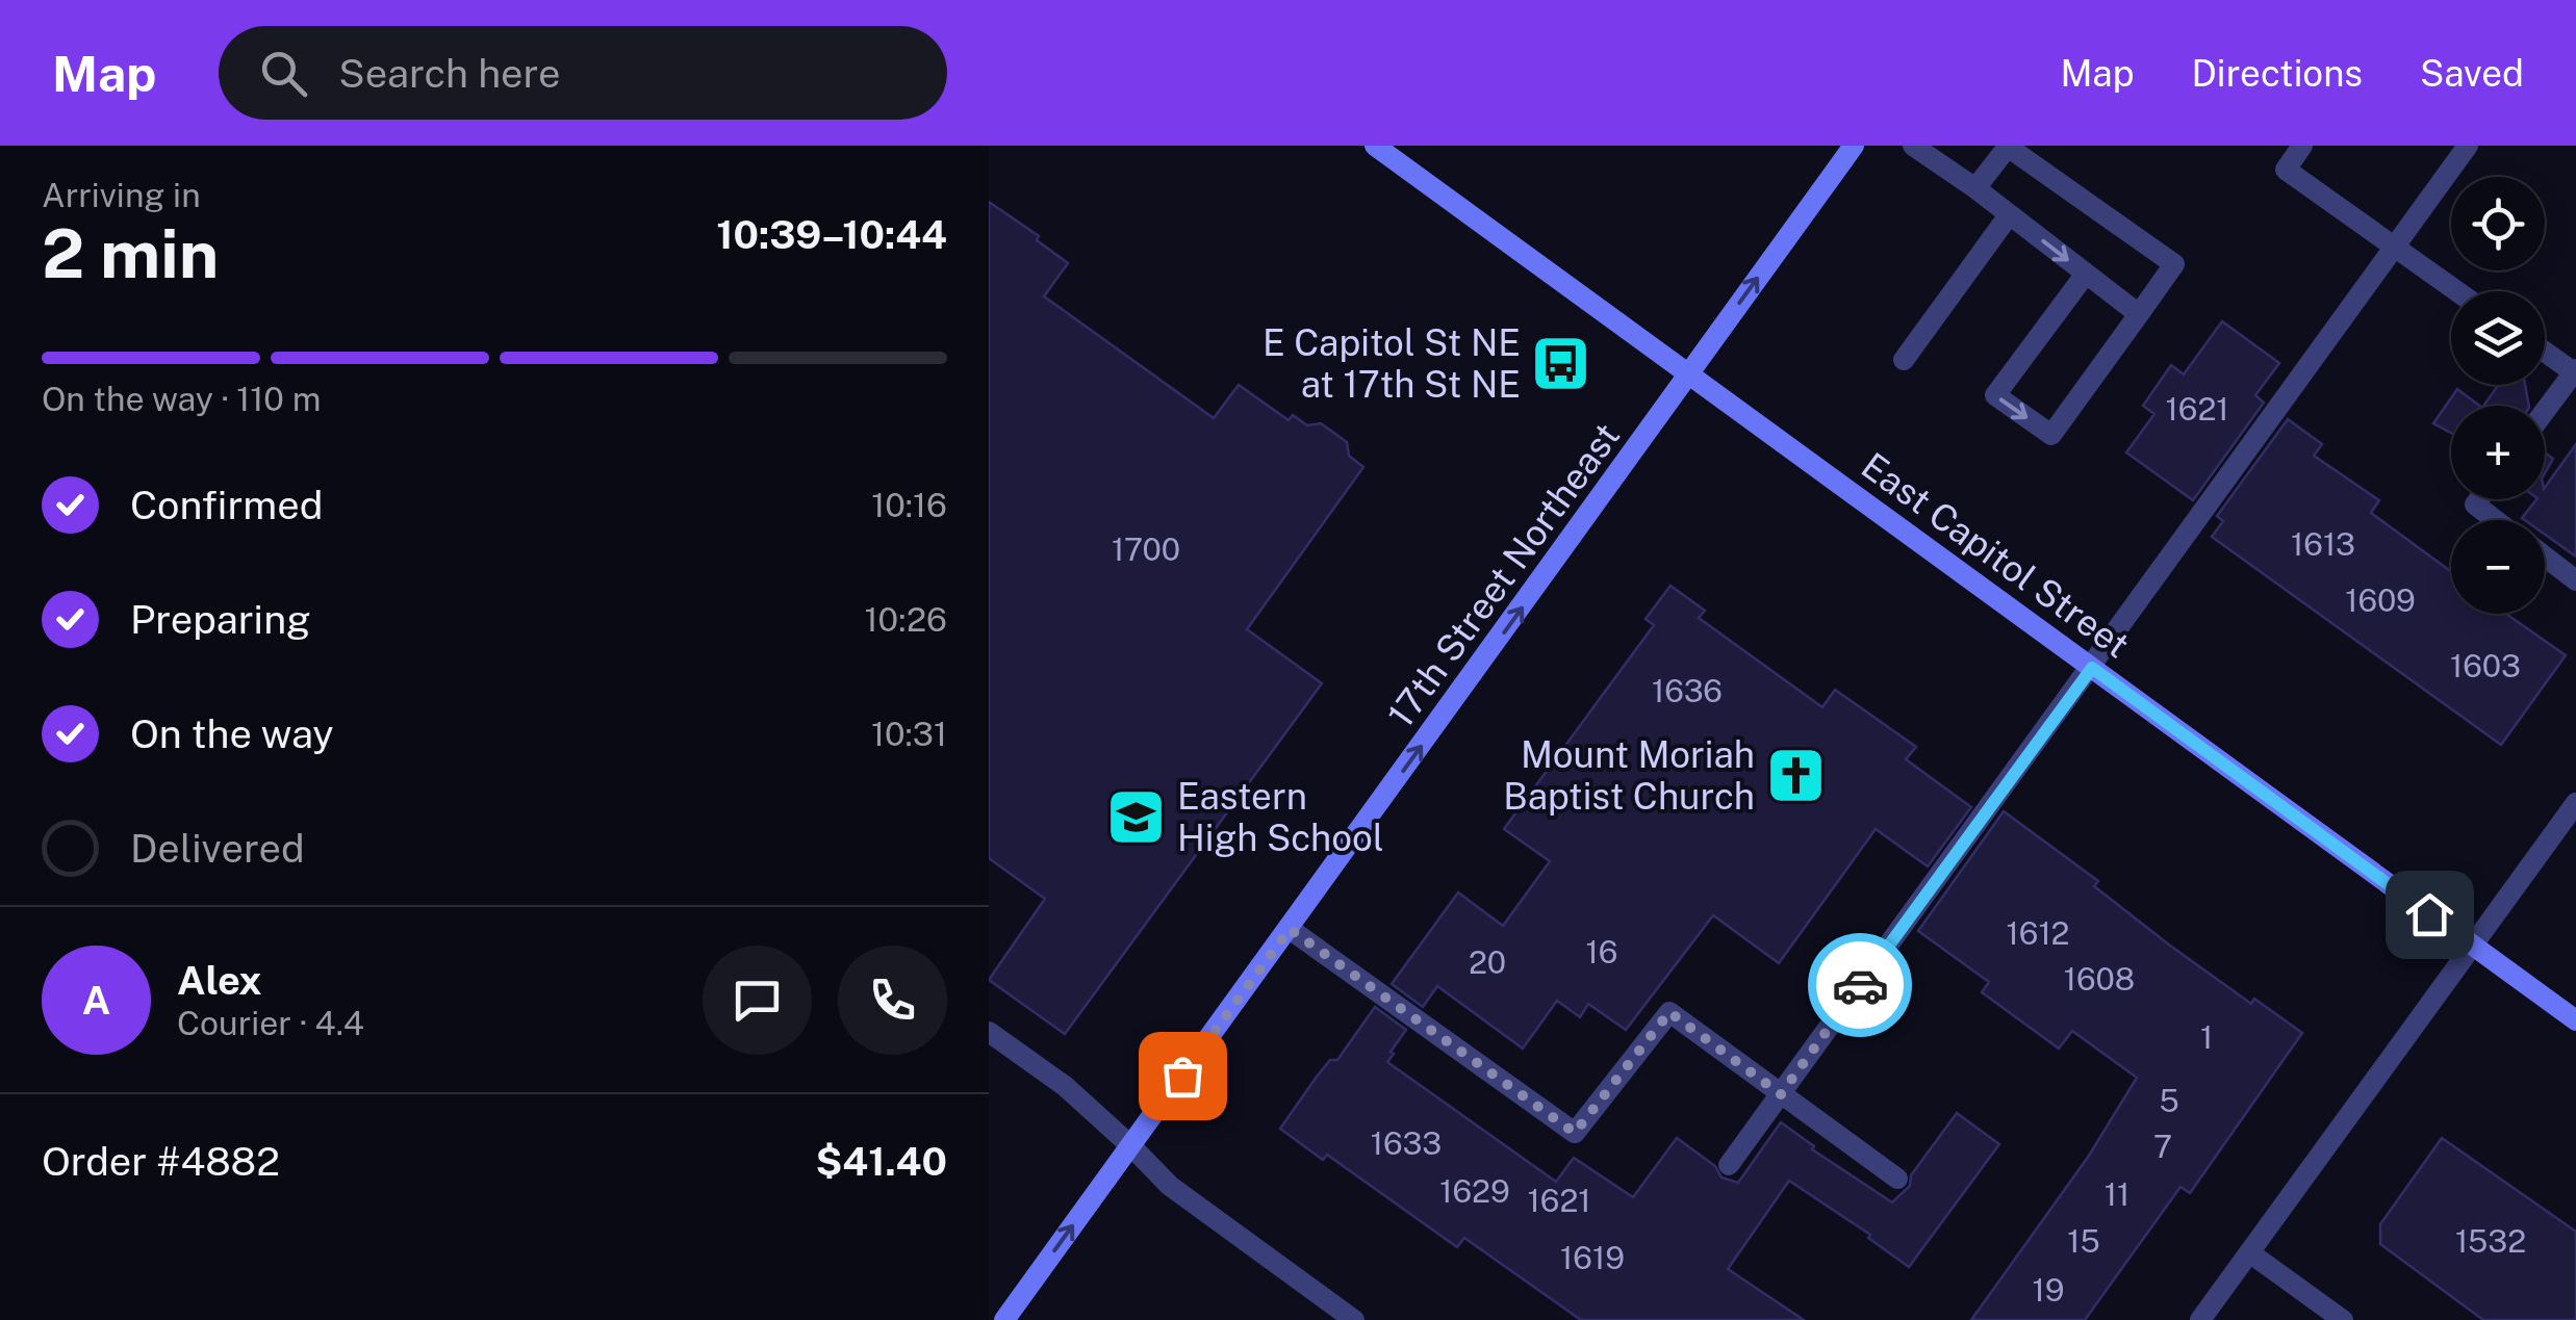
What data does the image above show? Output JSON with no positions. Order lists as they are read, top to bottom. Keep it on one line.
{"streets":{"main road":["East Capitol Street","17th Street Northeast"]},"crossings":[["East Capitol Street","17th Street Northeast"]],"one_way":["17th Street Northeast"],"places":{"bus stop":["E Capitol St NE at 17th St NE"],"church":["Mount Moriah Baptist Church"],"school or university":["Eastern High School"]},"house_numbers":["1621","1613","1700","1609","1603","1636","1612","16","20","1608","1","5","1633","7","1629","11","1621","15","1532","1619","19"],"page":{"header":"Map","search":"Search here","nav":["Map","Directions","Saved"],"heading":["2 min","Arriving in","10:39–10:44"],"panel":["Alex","Courier · 4.4","Order #4882","$41.40"],"map_buttons":["+","−"],"bar":"On the way · 110 m","list":[["Confirmed","10:16"],["Preparing","10:26"],["On the way","10:31"],"Delivered"],"round":"A"}}
